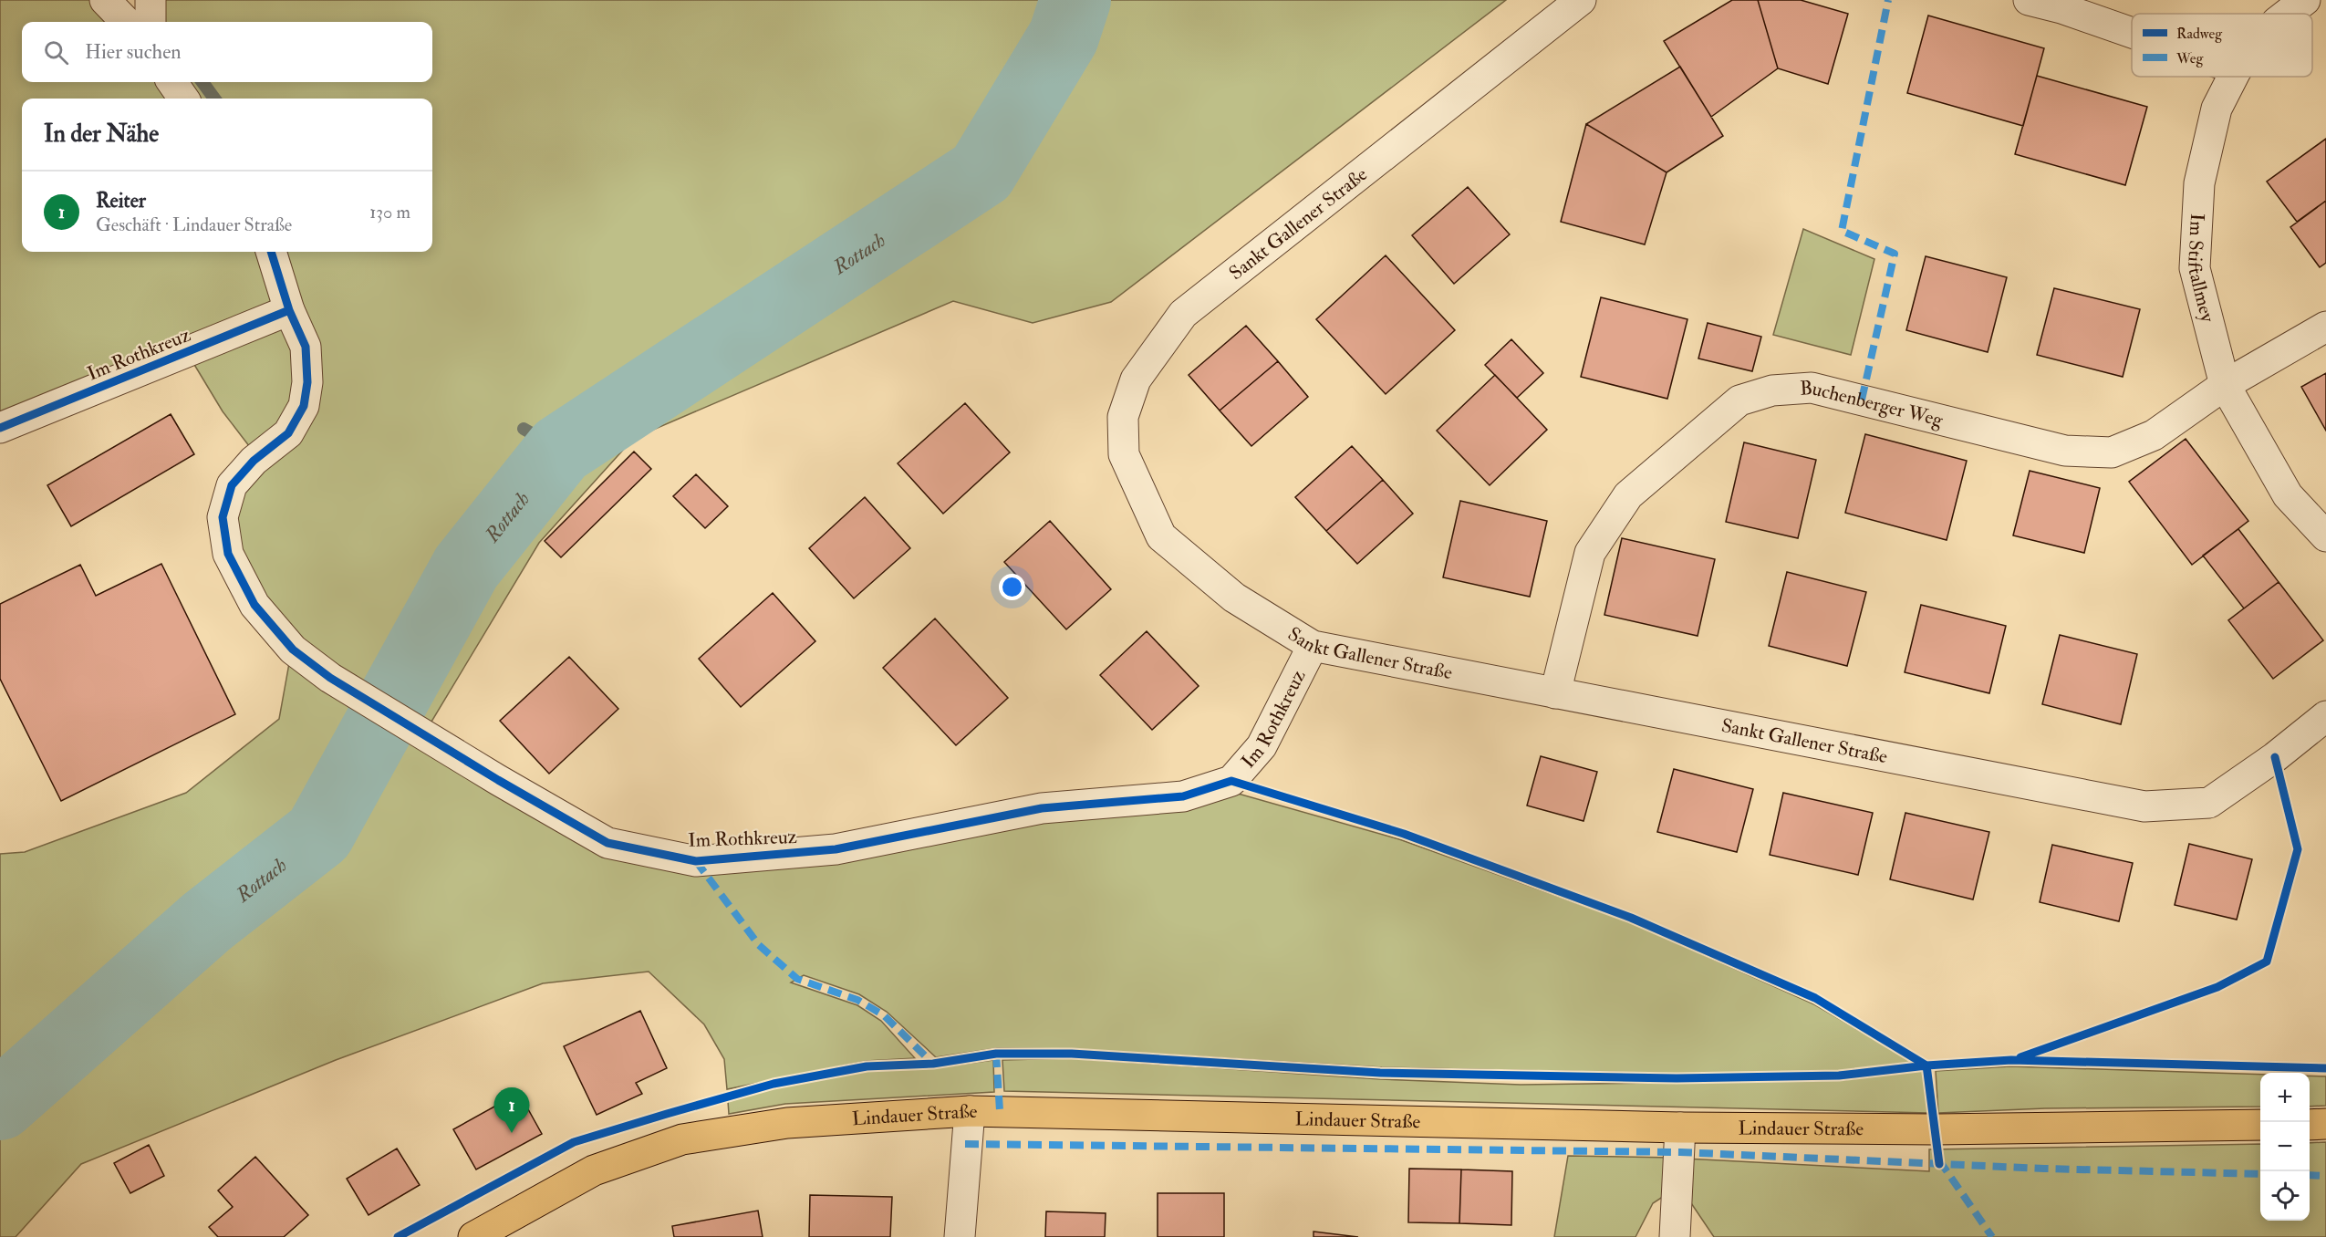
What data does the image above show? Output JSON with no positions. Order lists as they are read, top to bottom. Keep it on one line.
{"streets":{"main road":["Lindauer Straße"],"street":["Sankt Gallener Straße","Im Stiftallmey","Im Rothkreuz","Buchenberger Weg"]},"crossings":[["Sankt Gallener Straße","Im Rothkreuz"],["Sankt Gallener Straße","Buchenberger Weg"],["Im Stiftallmey","Buchenberger Weg"]],"water":["Rottach"],"legend":["Radweg","Weg"],"page":{"search":"Hier suchen","heading":"In der Nähe","list":[{"mark":"1","name":"Reiter","note":"Geschäft · Lindauer Straße","value":"130 m"}],"map_buttons":["+","−"],"pins":"1"}}
